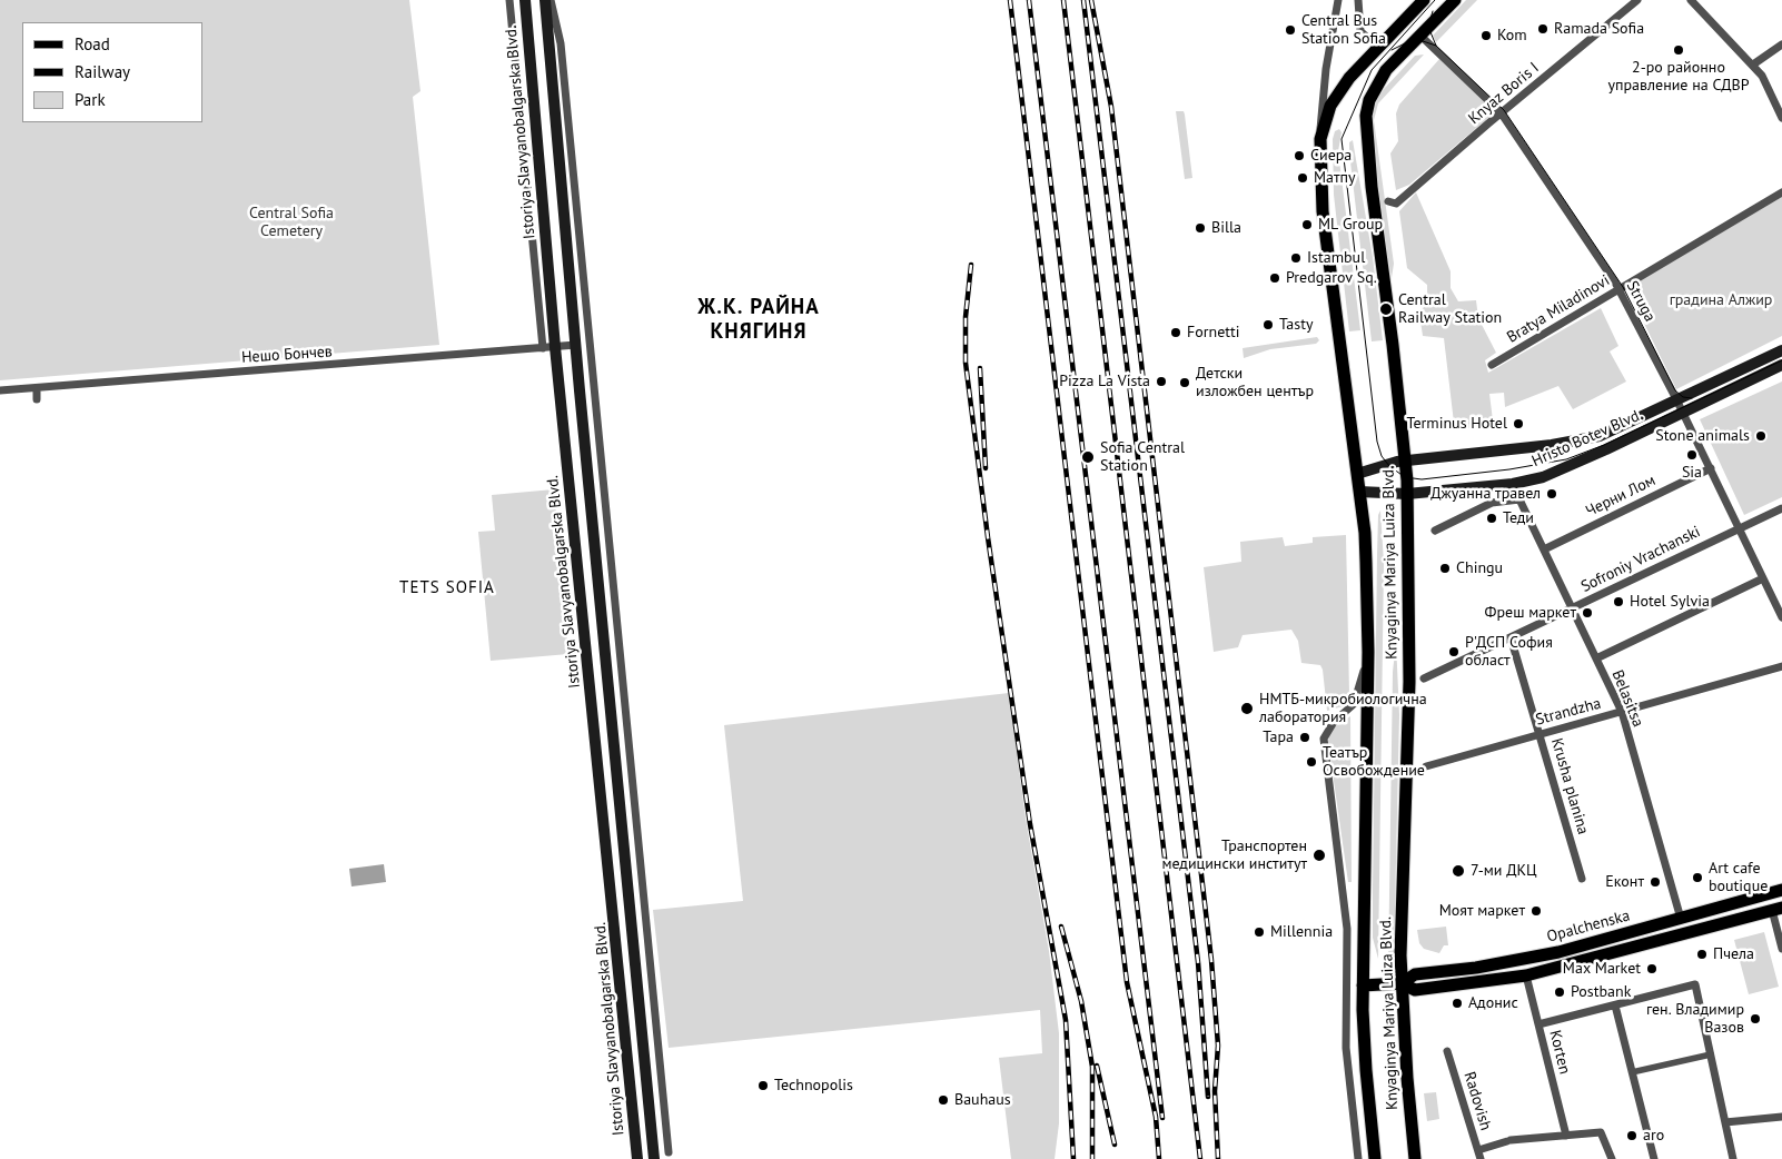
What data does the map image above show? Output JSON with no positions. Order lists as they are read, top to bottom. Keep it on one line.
{"streets":{"main road":["Istoriya Slavyanobalgarska Blvd.","Hristo Botev Blvd.","Knyaginya Mariya Luiza Blvd.","Opalchenska"],"street":["Knyaz Boris I","Struga","Bratya Miladinovi","Нешо Бончев","Черни Лом","Sofroniy Vrachanski","Belasitsa","Strandzha","Krusha planina","Korten","Radovish"]},"crossings":[["Knyaz Boris I","Struga"],["Istoriya Slavyanobalgarska Blvd.","Нешо Бончев"],["Struga","Bratya Miladinovi"],["Struga","Hristo Botev Blvd."],["Struga","Черни Лом"],["Struga","Sofroniy Vrachanski"],["Struga","Knyaginya Mariya Luiza Blvd."],["Hristo Botev Blvd.","Knyaginya Mariya Luiza Blvd."],["Черни Лом","Belasitsa"],["Sofroniy Vrachanski","Belasitsa"],["Sofroniy Vrachanski","Krusha planina"],["Knyaginya Mariya Luiza Blvd.","Opalchenska"],["Belasitsa","Strandzha"],["Belasitsa","Opalchenska"],["Strandzha","Krusha planina"],["Opalchenska","Korten"]],"districts":["Ж.К. РАЙНА КНЯГИНЯ","TETS SOFIA"],"parks":["Central Sofia Cemetery","градина Алжир"],"places":["Ramada Sofia","Central Bus Station Sofia","Kom","2-ро районно управление на СДВР","Сиера","Матпу","ML Group","Billa","Istambul","Predgarov Sq.","Central Railway Station","Tasty","Fornetti","Pizza La Vista","Детски изложбен център","Terminus Hotel","Stone animals","Sia","Sofia Central Station","Джуанна травел","Теди","Chingu","Hotel Sylvia","Фреш маркет","Р'ДСП София област","НМТБ-микробиологична лаборатория","Тара","Театър Освобождение","Транспортен медицински институт","7-ми ДКЦ","Art cafe boutique","Еконт","Моят маркет","Millennia","Пчела","Max Market","Postbank","Адонис","ген. Владимир Вазов","Technopolis","Bauhaus","aro"],"legend":["Road","Railway","Park"]}
